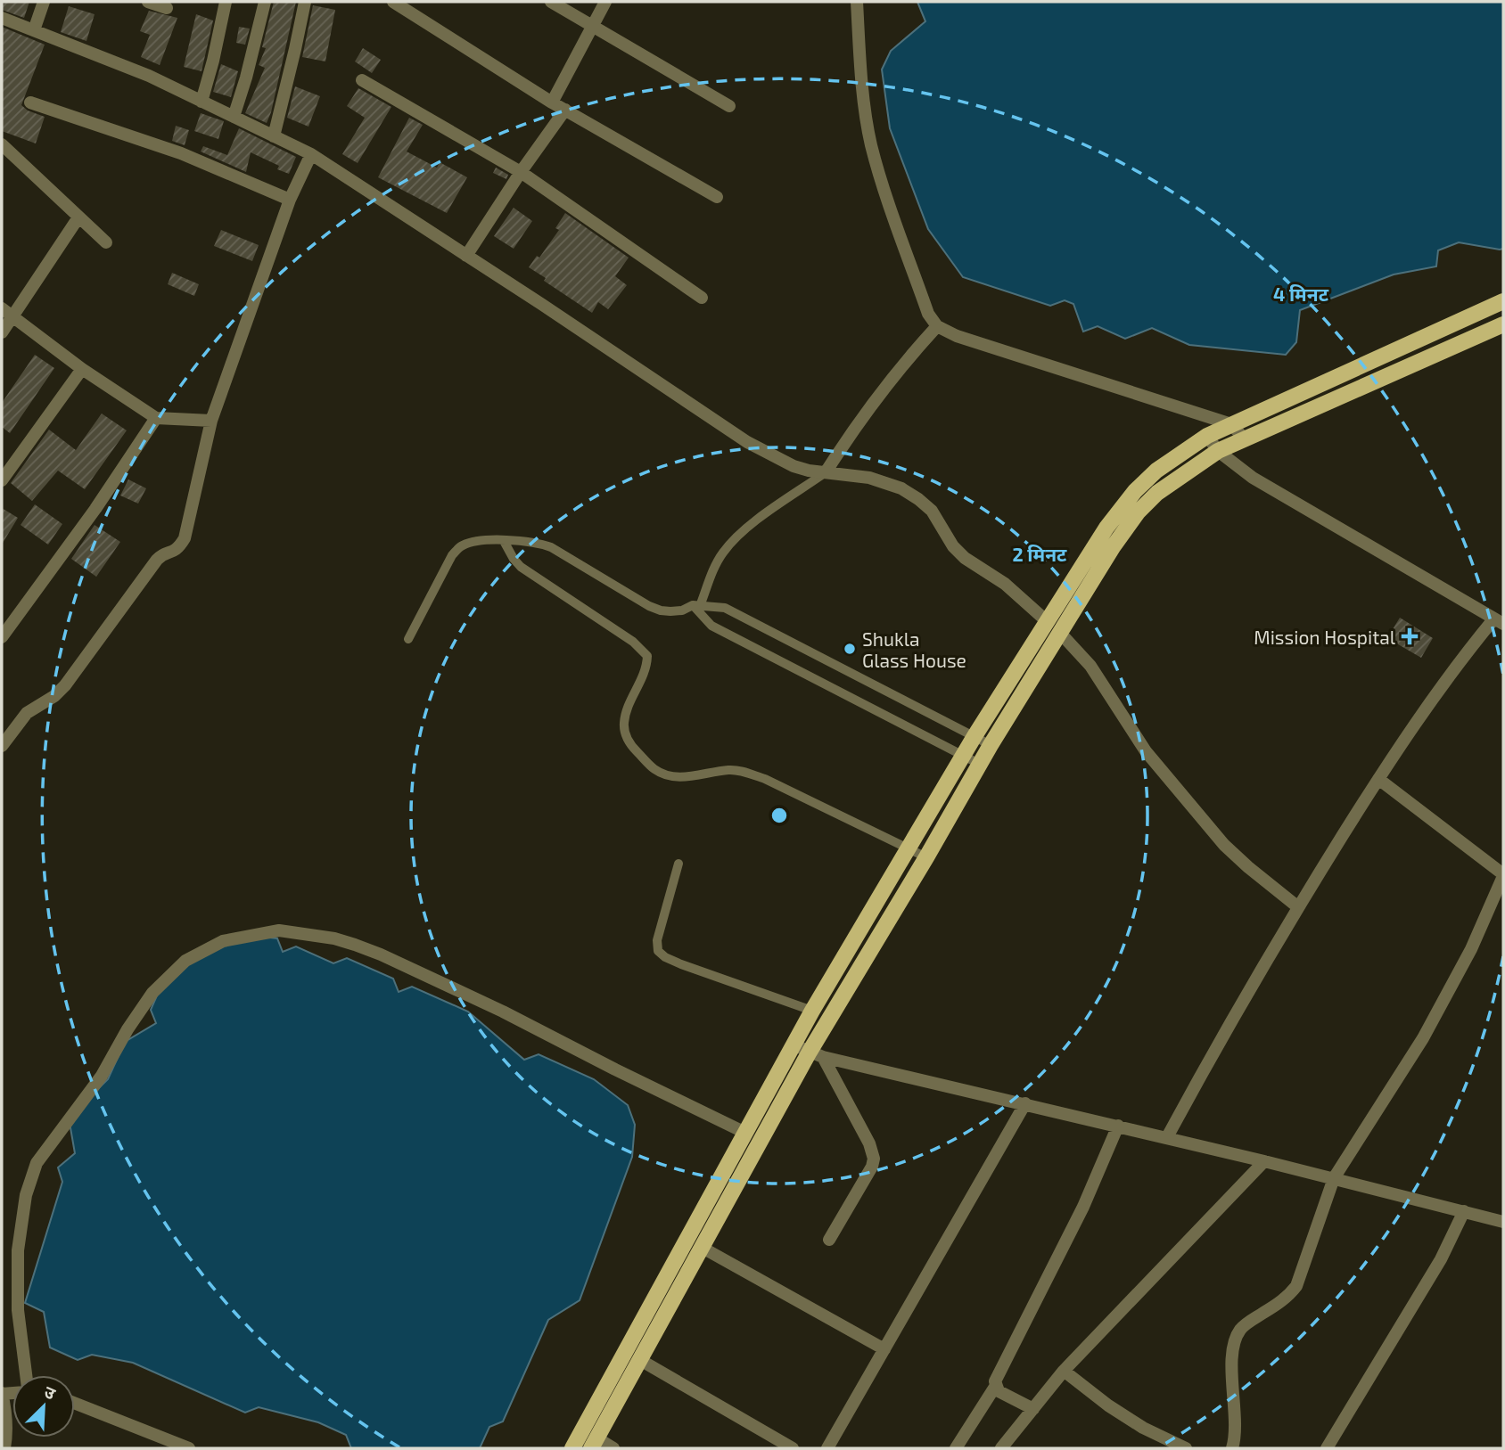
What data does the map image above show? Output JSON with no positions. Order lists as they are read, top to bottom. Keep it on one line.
{"places":{"health":["Mission Hospital"],"other":["Shukla Glass House"]},"north":"top right","rings":["4 मिनट","2 मिनट"]}
